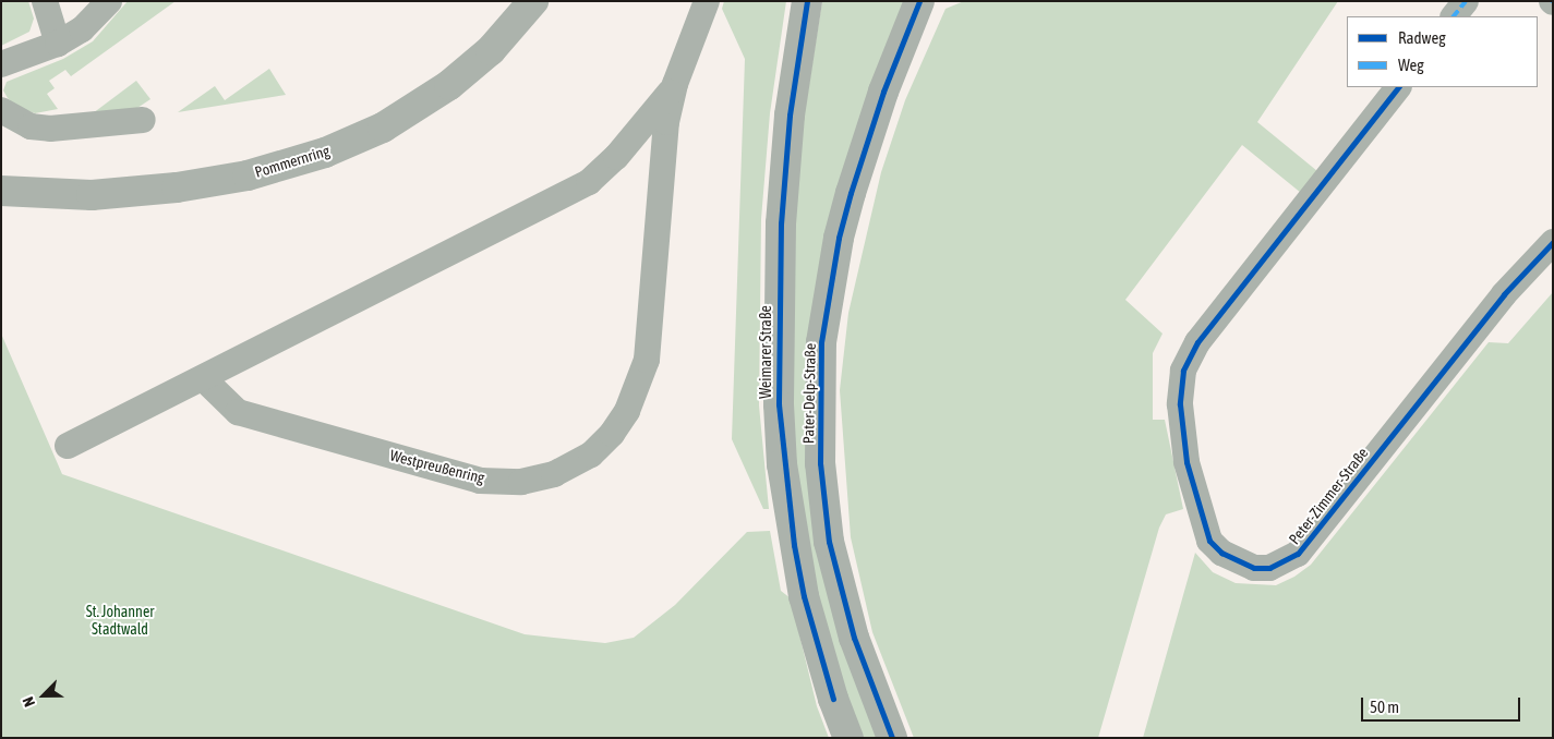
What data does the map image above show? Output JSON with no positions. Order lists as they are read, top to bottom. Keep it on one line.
{"streets":{"street":["Pommernring","Weimarer Straße","Pater-Delp-Straße","Westpreußenring","Peter-Zimmer-Straße"]},"parks":["St. Johanner Stadtwald"],"legend":["Radweg","Weg"],"scale_bar":"50 m","north":"bottom left"}
